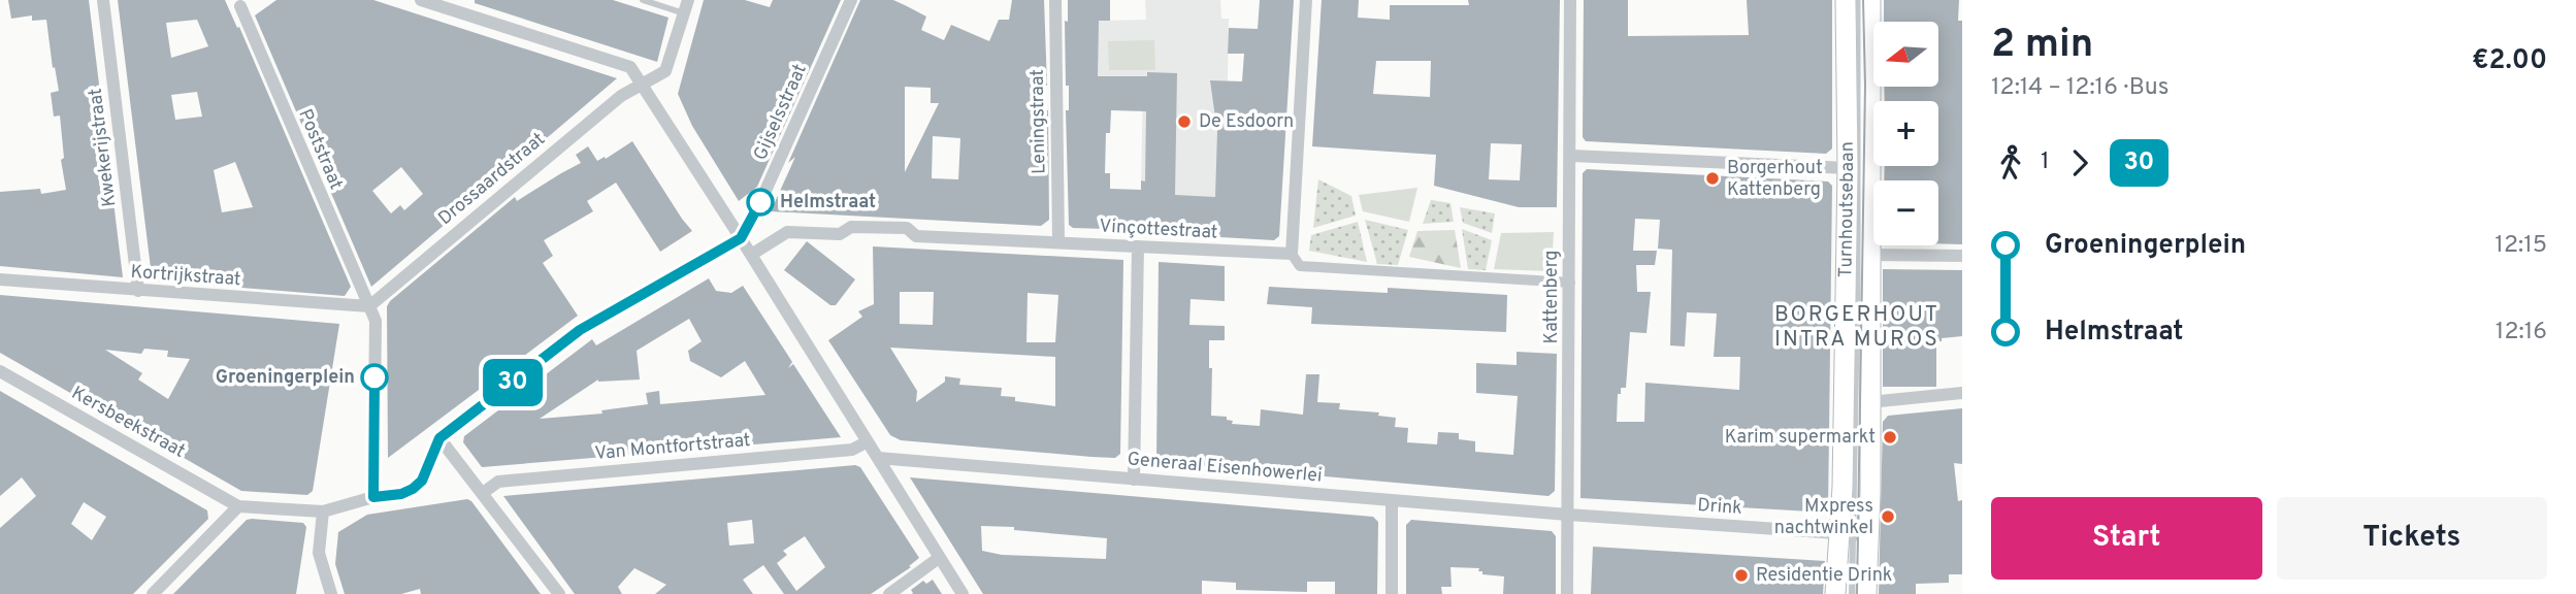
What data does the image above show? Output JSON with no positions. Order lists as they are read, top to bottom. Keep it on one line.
{"streets":{"main road":["Turnhoutsebaan"],"street":["Gijselsstraat","Leningstraat","Kwekerijstraat","Poststraat","Drossaardstraat","Vinçottestraat","Kortrijkstraat","Kattenberg","Kersbeekstraat","Van Montfortstraat","Generaal Eisenhowerlei","Drink"]},"crossings":[["Leningstraat","Vinçottestraat"],["Kwekerijstraat","Kortrijkstraat"],["Poststraat","Drossaardstraat"],["Poststraat","Kortrijkstraat"],["Drossaardstraat","Kortrijkstraat"],["Turnhoutsebaan","Drink"],["Vinçottestraat","Kattenberg"],["Kattenberg","Generaal Eisenhowerlei"],["Kattenberg","Drink"],["Generaal Eisenhowerlei","Drink"]],"districts":["BORGERHOUT INTRA MUROS"],"places":["De Esdoorn","Borgerhout Kattenberg","Helmstraat","Groeningerplein","Karim supermarkt","Mxpress nachtwinkel","Residentie Drink"],"lines":["bus line 30"],"north":"left","page":{"on_map":"30","heading":["2 min","12:14 – 12:16 · Bus","€2.00"],"map_buttons":["+","−"],"legs":["1","30"],"list":[{"name":"Groeningerplein","value":"12:15"},{"name":"Helmstraat","value":"12:16"}],"buttons":["Start","Tickets"]}}
